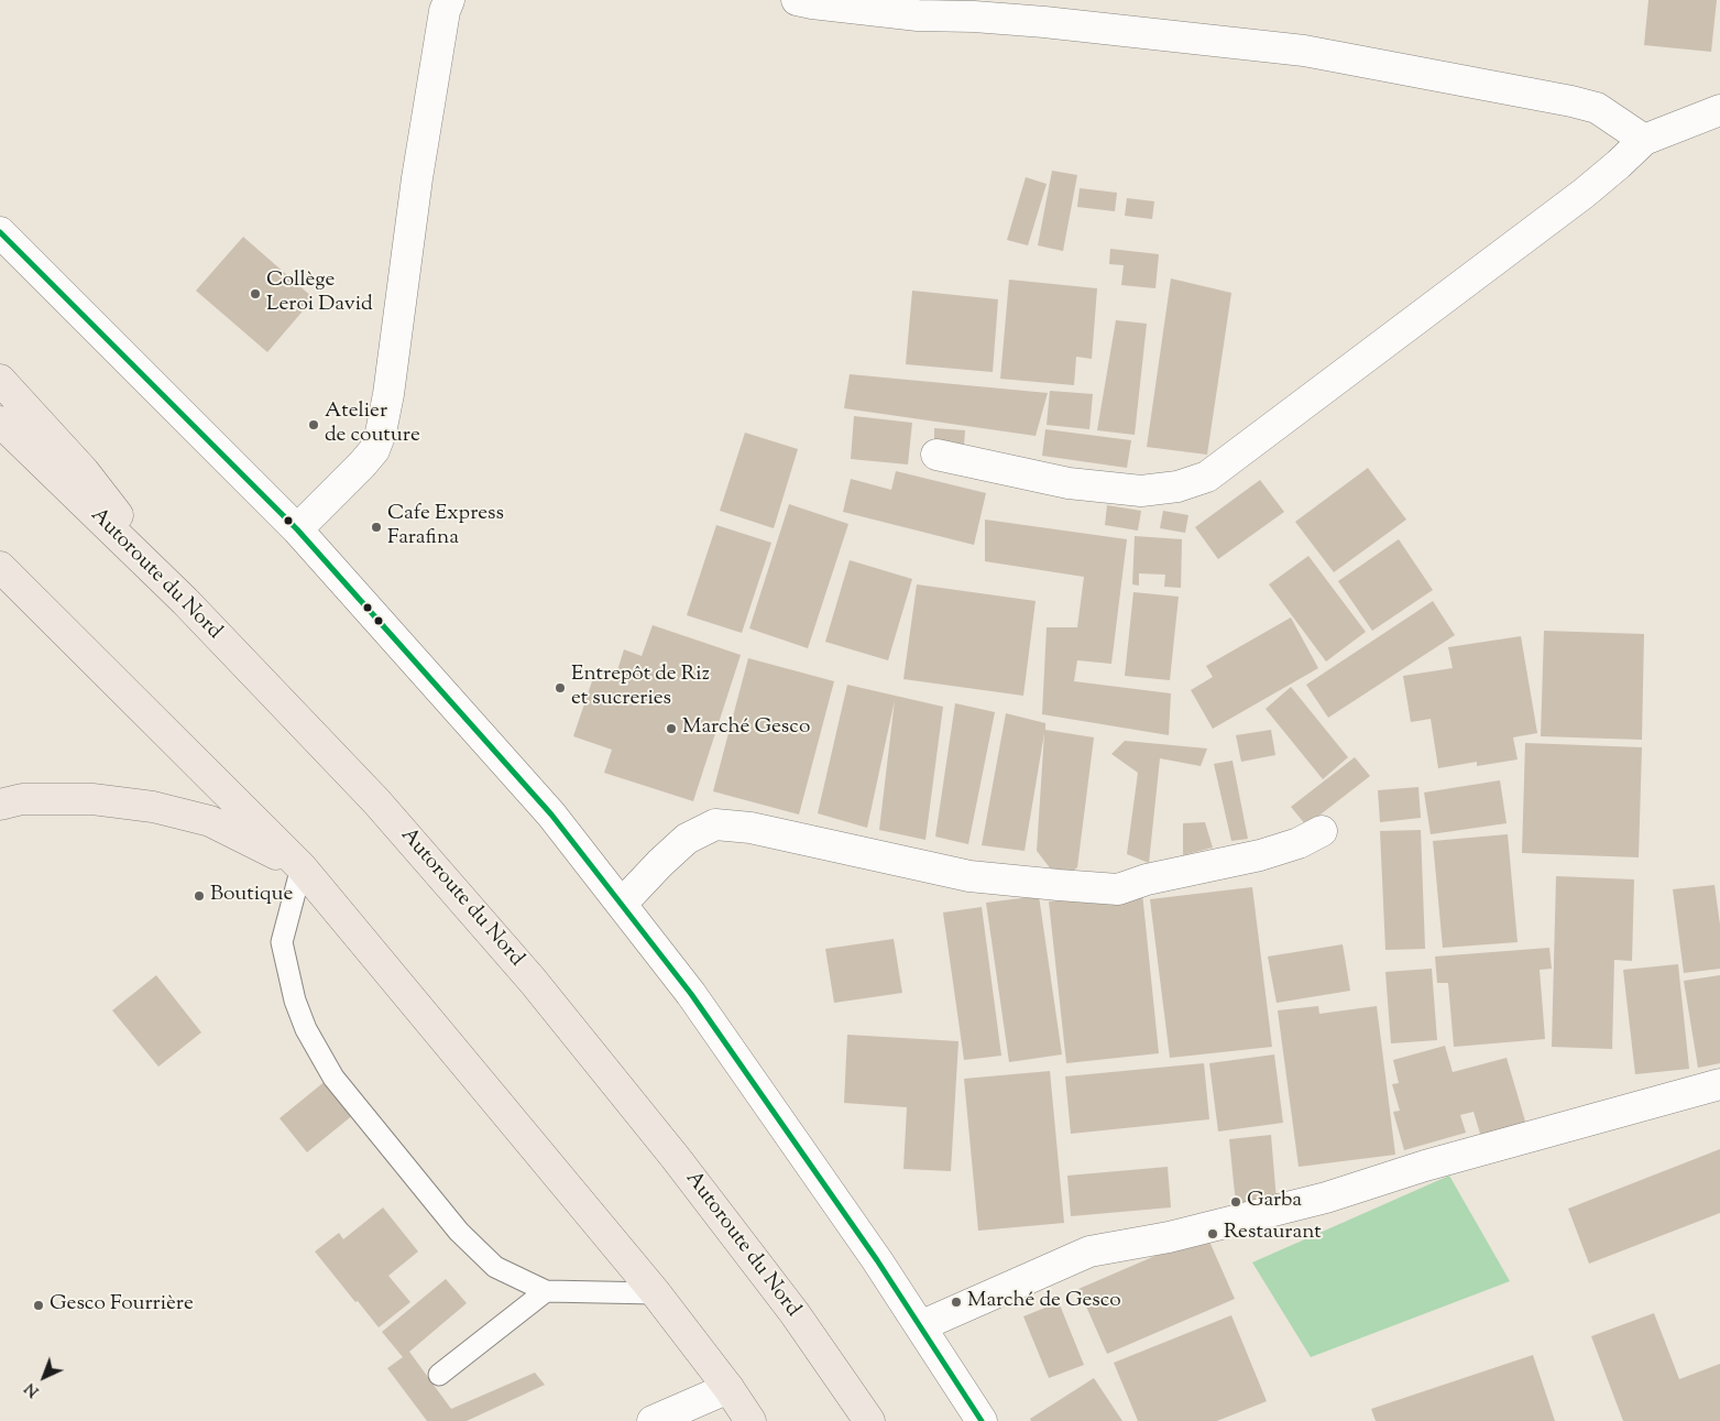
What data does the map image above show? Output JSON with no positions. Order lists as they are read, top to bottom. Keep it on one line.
{"streets":{"highway":["Autoroute du Nord"]},"places":["Collège Leroi David","Atelier de couture","Cafe Express Farafina","Entrepôt de Riz et sucreries","Marché Gesco","Boutique","Garba","Restaurant","Marché de Gesco","Gesco Fourrière"],"north":"bottom left"}
